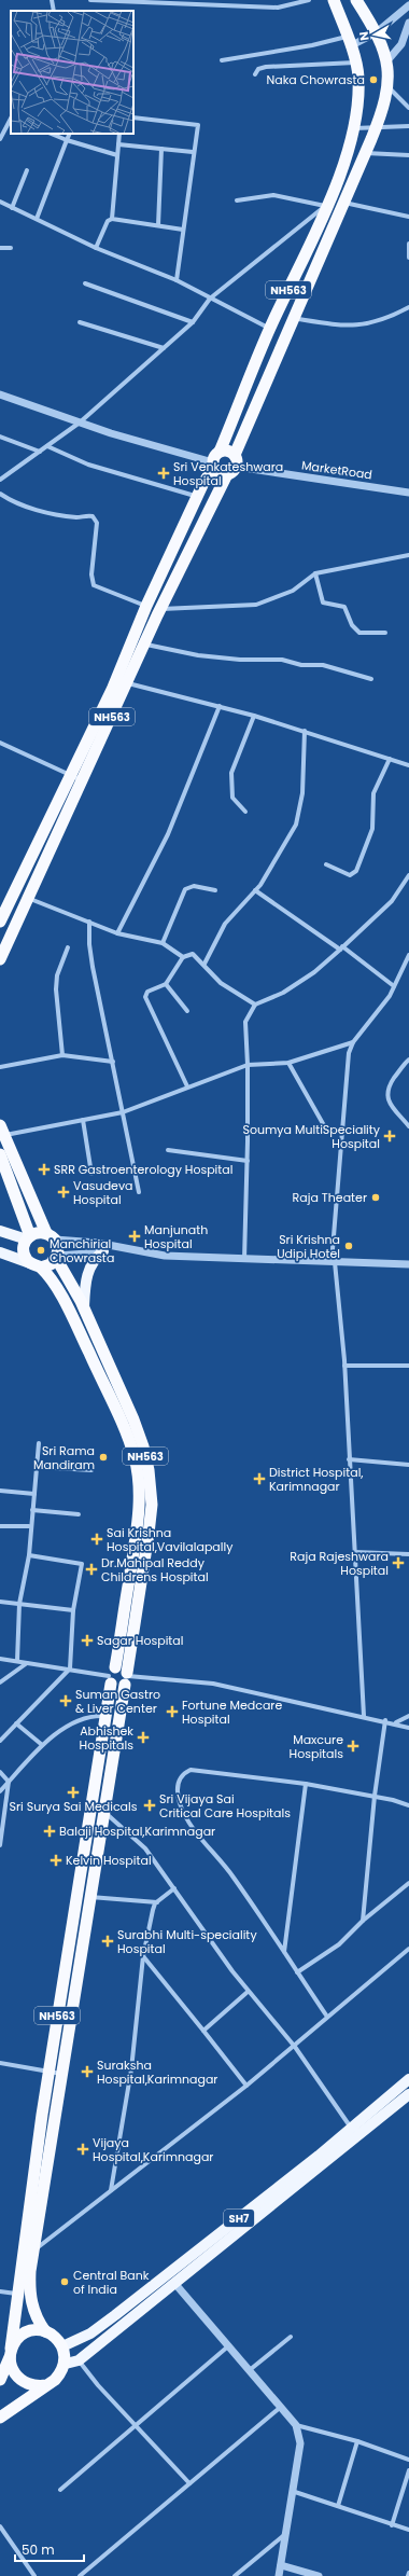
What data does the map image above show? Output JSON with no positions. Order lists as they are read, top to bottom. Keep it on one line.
{"streets":{"highway":["NH563"],"main road":["SH7"],"street":["MarketRoad"]},"crossings":[["NH563","MarketRoad"],["NH563","SH7"]],"places":{"other":["Naka Chowrasta","Raja Theater","Sri Krishna Udipi Hotel","Manchirial Chowrasta","Sri Rama Mandiram","Central Bank of India"],"health":["Sri Venkateshwara Hospital","Soumya MultiSpeciality Hospital","SRR Gastroenterology Hospital","Vasudeva Hospital","Manjunath Hospital","District Hospital, Karimnagar","Sai Krishna Hospital,Vavilalapally","Raja Rajeshwara Hospital","Dr.Mahipal Reddy Childrens Hospital","Sagar Hospital","Suman Gastro & Liver Center","Fortune Medcare Hospital","Abhishek Hospitals","Maxcure Hospitals","Sri Surya Sai Medicals","Sri Vijaya Sai Critical Care Hospitals","Balaji Hospital,Karimnagar","Kelvin Hospital","Surabhi Multi-speciality Hospital","Suraksha Hospital,Karimnagar","Vijaya Hospital,Karimnagar"]},"scale_bar":"50 m","north":"left"}
